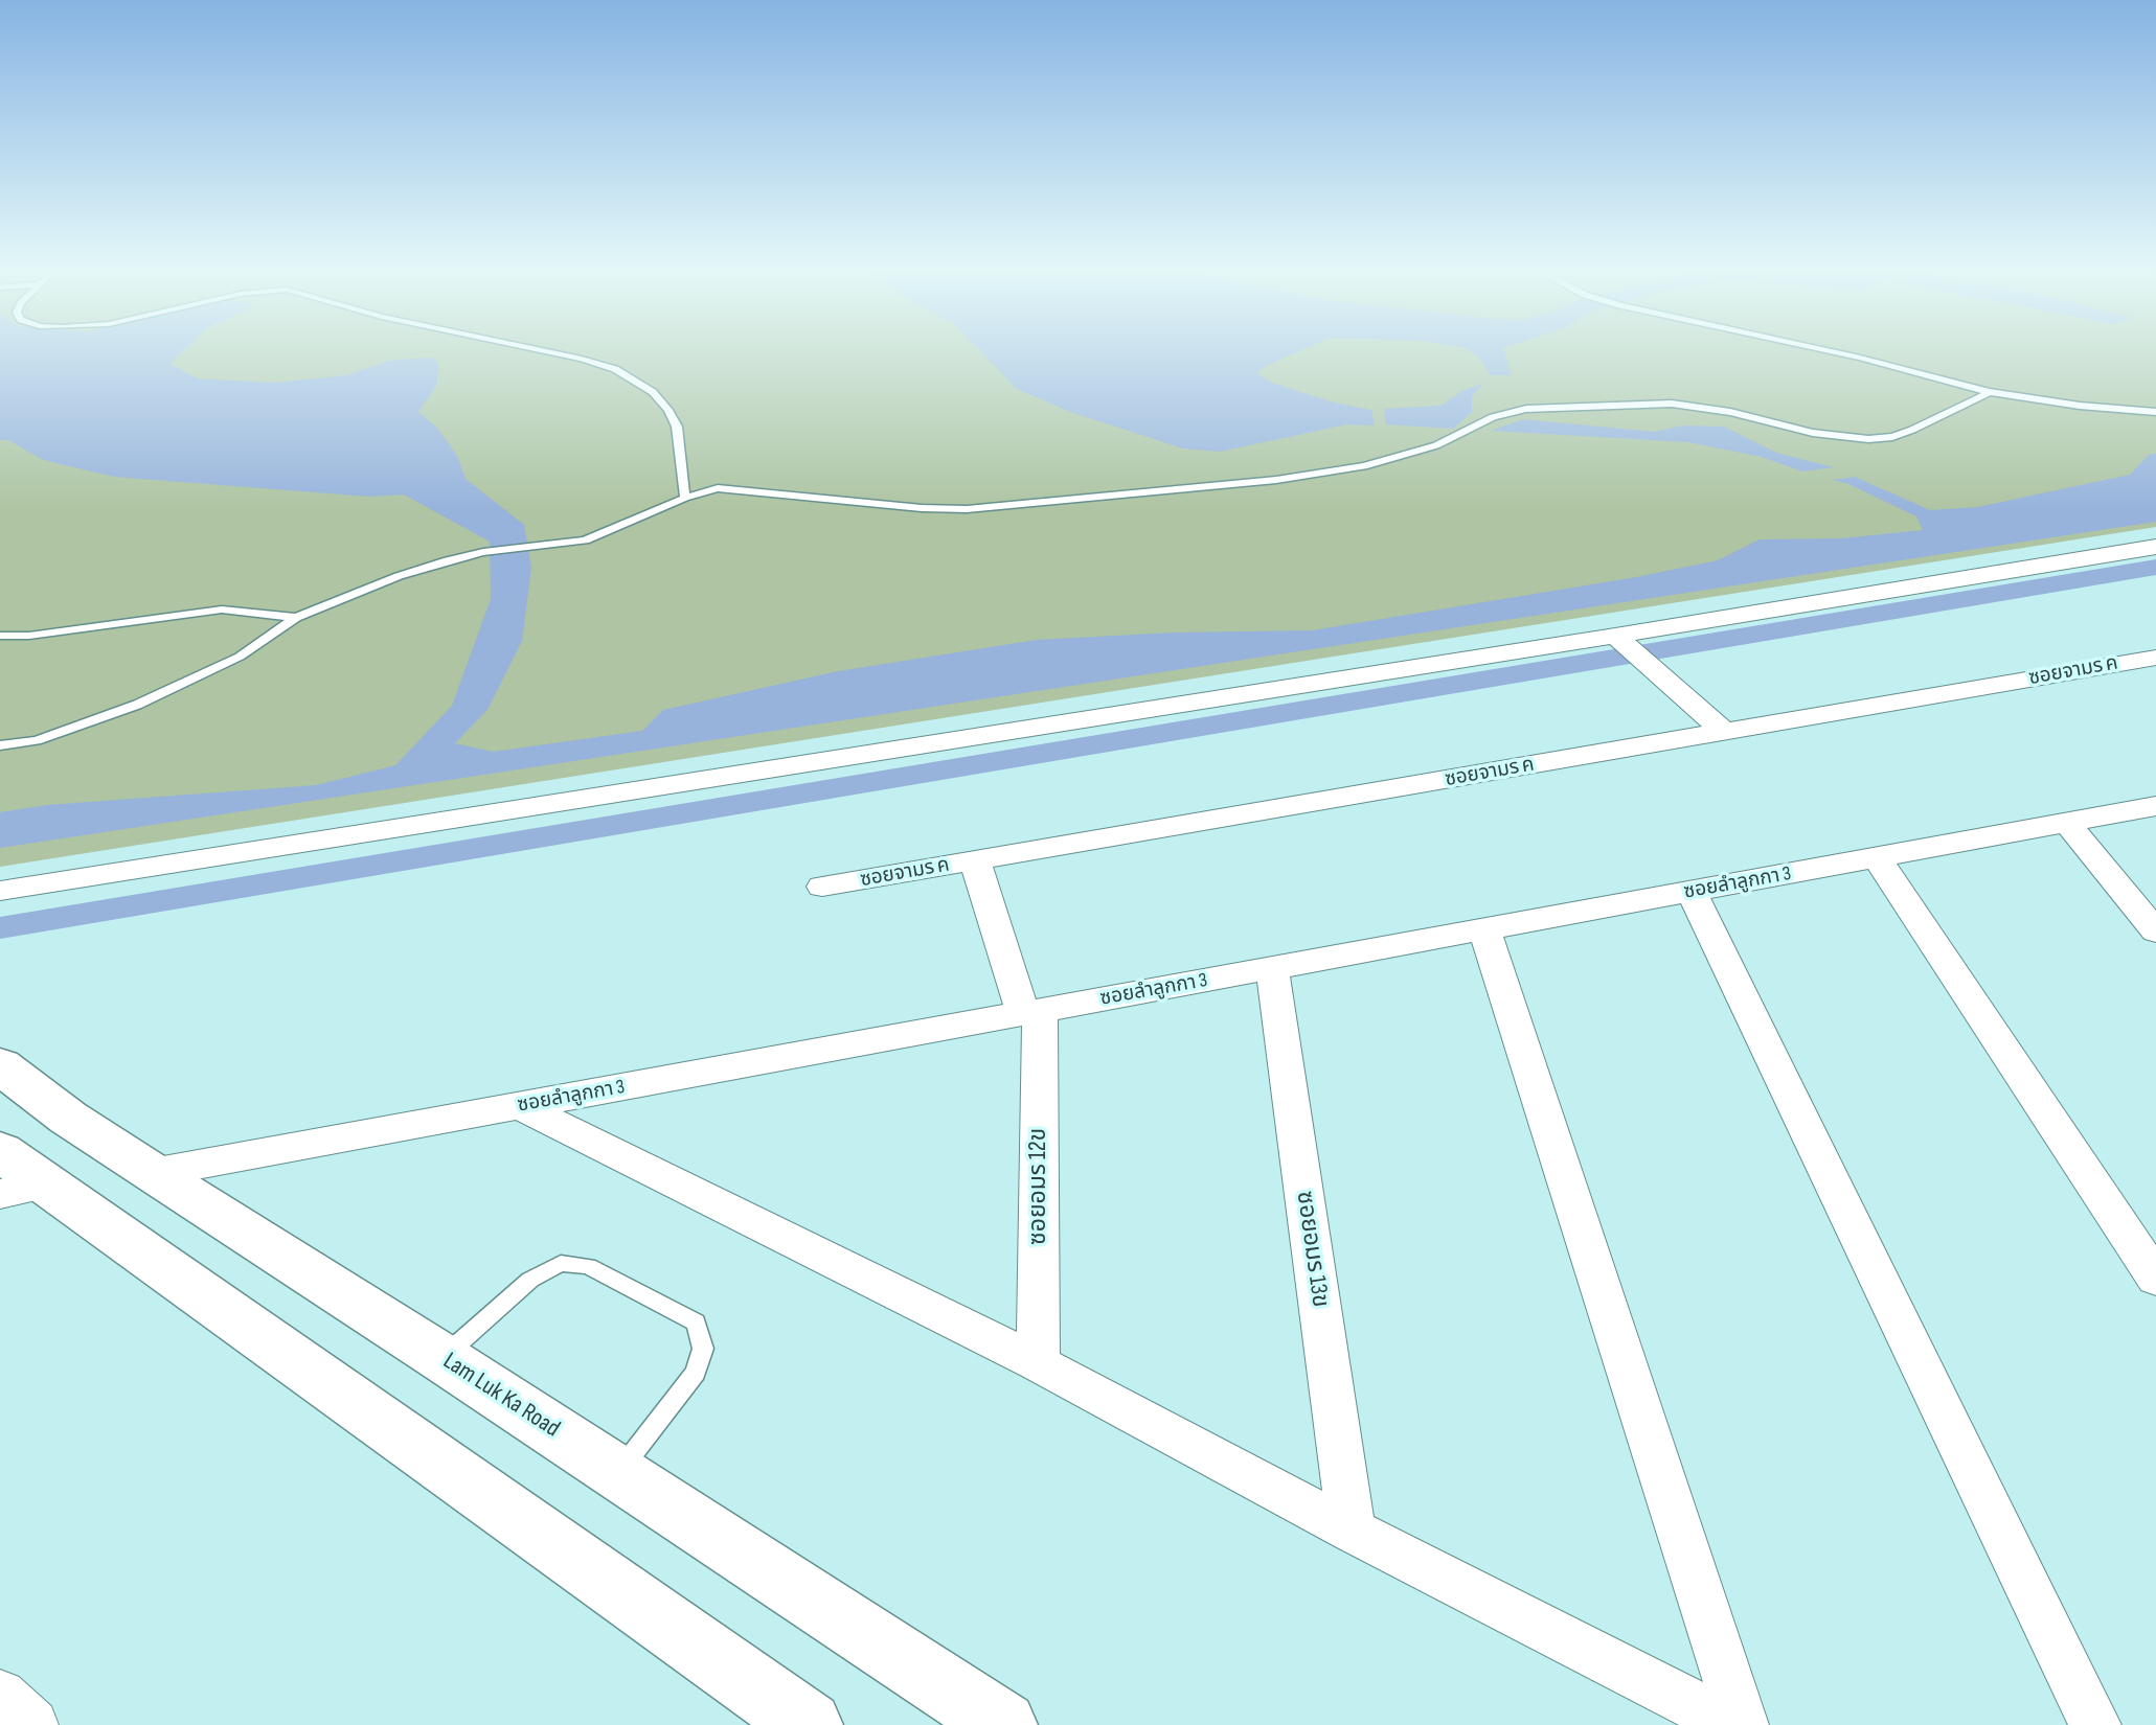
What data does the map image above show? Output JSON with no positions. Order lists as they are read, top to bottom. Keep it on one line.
{"streets":{"main road":["Lam Luk Ka Road"],"street":["ซอยจามร ค","ซอยลำลูกกา 3","ซอยอมร 12ข","ซอยอมร 13ข"]},"crossings":[["ซอยจามร ค","ซอยอมร 12ข"],["ซอยลำลูกกา 3","ซอยอมร 12ข"],["ซอยลำลูกกา 3","ซอยอมร 13ข"],["ซอยลำลูกกา 3","Lam Luk Ka Road"]]}
